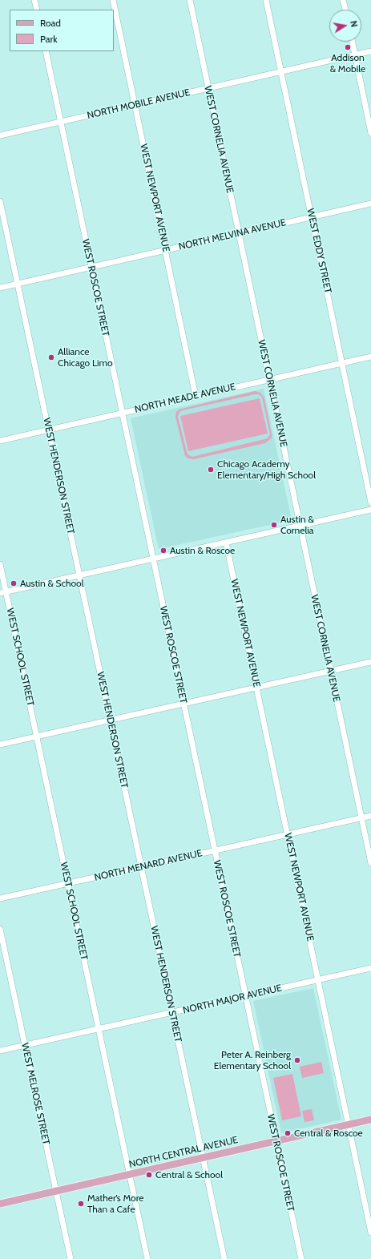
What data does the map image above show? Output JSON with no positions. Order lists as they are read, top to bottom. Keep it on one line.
{"streets":{"main road":["NORTH CENTRAL AVENUE"],"street":["NORTH MOBILE AVENUE","WEST CORNELIA AVENUE","WEST NEWPORT AVENUE","NORTH MELVINA AVENUE","WEST EDDY STREET","WEST ROSCOE STREET","NORTH MEADE AVENUE","WEST HENDERSON STREET","WEST SCHOOL STREET","NORTH MENARD AVENUE","NORTH MAJOR AVENUE","WEST MELROSE STREET"]},"crossings":[["NORTH MOBILE AVENUE","WEST CORNELIA AVENUE"],["NORTH MOBILE AVENUE","WEST NEWPORT AVENUE"],["NORTH MOBILE AVENUE","WEST EDDY STREET"],["NORTH MOBILE AVENUE","WEST ROSCOE STREET"],["WEST CORNELIA AVENUE","NORTH MELVINA AVENUE"],["WEST CORNELIA AVENUE","NORTH MEADE AVENUE"],["WEST CORNELIA AVENUE","NORTH MENARD AVENUE"],["WEST NEWPORT AVENUE","NORTH MELVINA AVENUE"],["WEST NEWPORT AVENUE","NORTH MEADE AVENUE"],["WEST NEWPORT AVENUE","NORTH MENARD AVENUE"],["WEST NEWPORT AVENUE","NORTH MAJOR AVENUE"],["WEST NEWPORT AVENUE","NORTH CENTRAL AVENUE"],["NORTH MELVINA AVENUE","WEST EDDY STREET"],["NORTH MELVINA AVENUE","WEST ROSCOE STREET"],["NORTH MELVINA AVENUE","WEST HENDERSON STREET"],["WEST EDDY STREET","NORTH MEADE AVENUE"],["WEST ROSCOE STREET","NORTH MEADE AVENUE"],["WEST ROSCOE STREET","NORTH MENARD AVENUE"],["WEST ROSCOE STREET","NORTH MAJOR AVENUE"],["WEST ROSCOE STREET","NORTH CENTRAL AVENUE"],["NORTH MEADE AVENUE","WEST HENDERSON STREET"],["WEST HENDERSON STREET","NORTH MENARD AVENUE"],["WEST HENDERSON STREET","NORTH MAJOR AVENUE"],["WEST HENDERSON STREET","NORTH CENTRAL AVENUE"],["WEST SCHOOL STREET","NORTH MENARD AVENUE"],["WEST SCHOOL STREET","NORTH MAJOR AVENUE"],["WEST SCHOOL STREET","NORTH CENTRAL AVENUE"],["NORTH MAJOR AVENUE","WEST MELROSE STREET"],["WEST MELROSE STREET","NORTH CENTRAL AVENUE"]],"places":["Addison & Mobile","Alliance Chicago Limo","Chicago Academy Elementary/High School","Austin & Cornelia","Austin & Roscoe","Austin & School","Peter A. Reinberg Elementary School","Central & Roscoe","Central & School","Mather’s More Than a Cafe"],"legend":["Road","Park"],"north":"right"}
